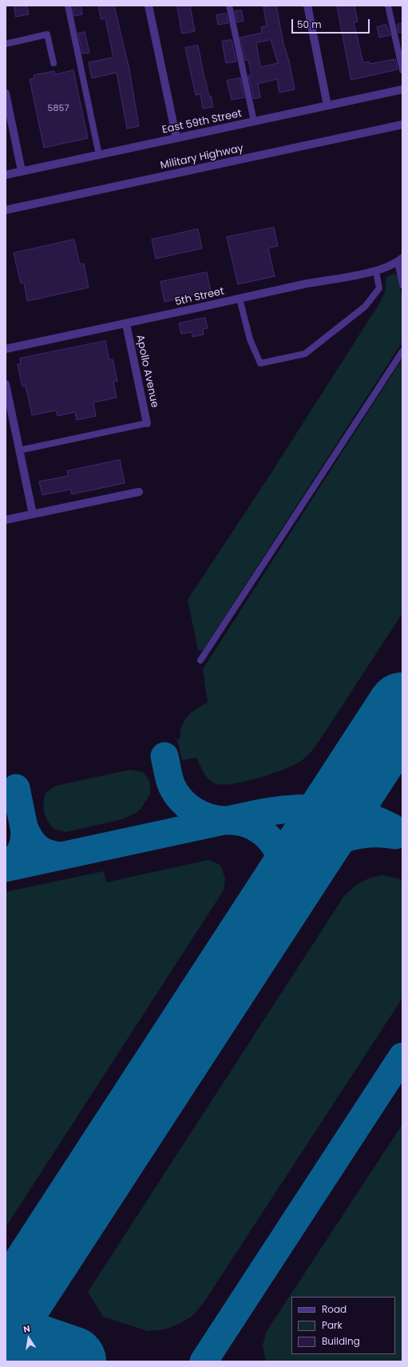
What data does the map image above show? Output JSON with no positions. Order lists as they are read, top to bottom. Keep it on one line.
{"streets":{"street":["East 59th Street","Military Highway","5th Street","Apollo Avenue"]},"crossings":[["5th Street","Apollo Avenue"]],"house_numbers":["5857"],"legend":["Road","Park","Building"],"scale_bar":"50 m","north":"top"}
